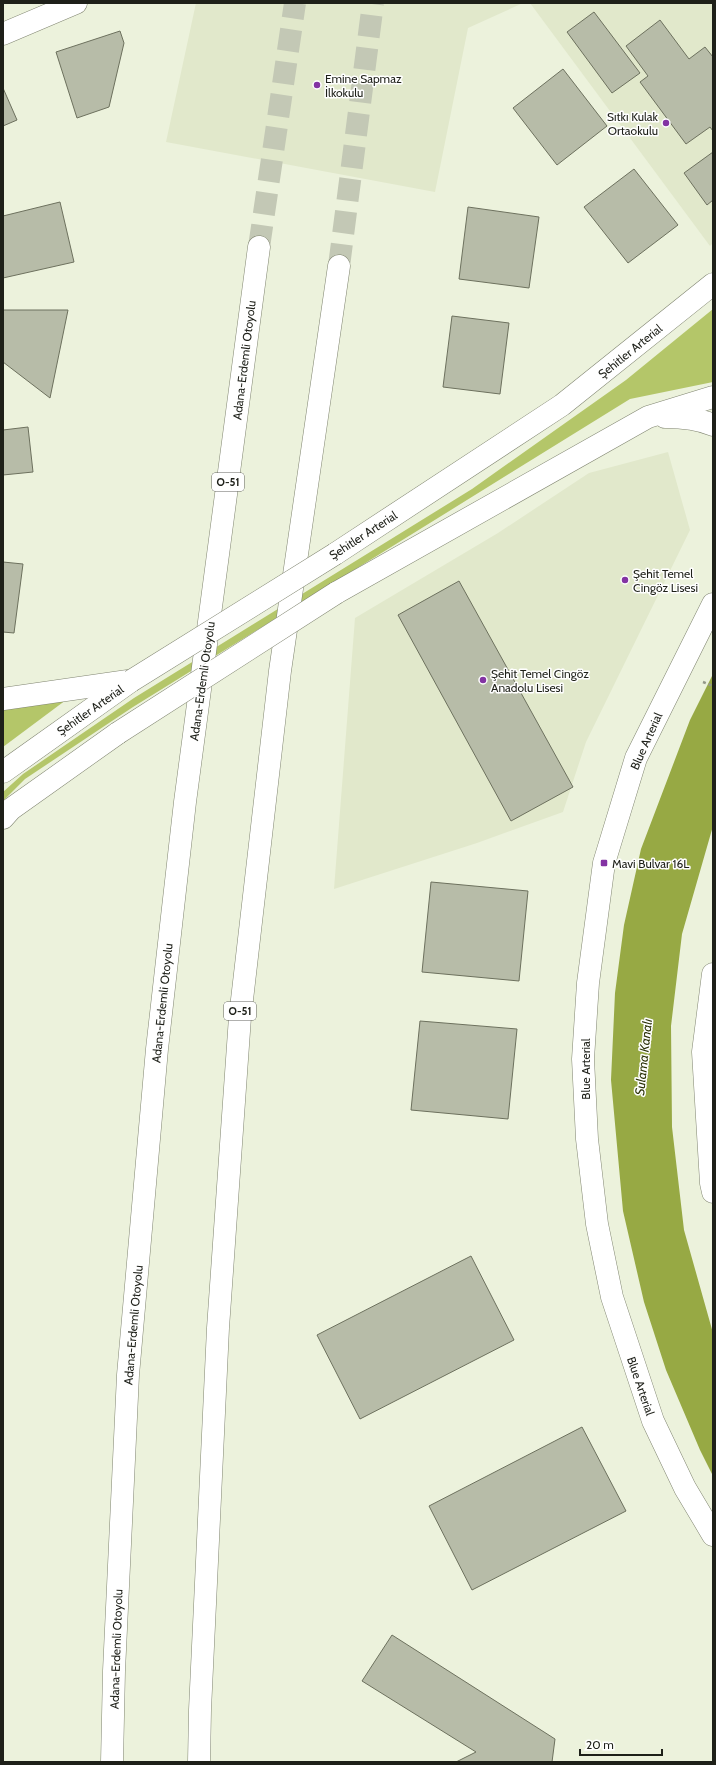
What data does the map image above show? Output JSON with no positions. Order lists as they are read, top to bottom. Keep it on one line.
{"streets":{"main road":["Şehitler Arterial","Adana-Erdemli Otoyolu","O-51","Blue Arterial"]},"water":["Sulama Kanalı"],"places":{"other":["Emine Sapmaz İlkokulu","Sıtkı Kulak Ortaokulu","Şehit Temel Cingöz Lisesi","Şehit Temel Cingöz Anadolu Lisesi"],"transit":["Mavi Bulvar 16L"]},"scale_bar":"20 m"}
